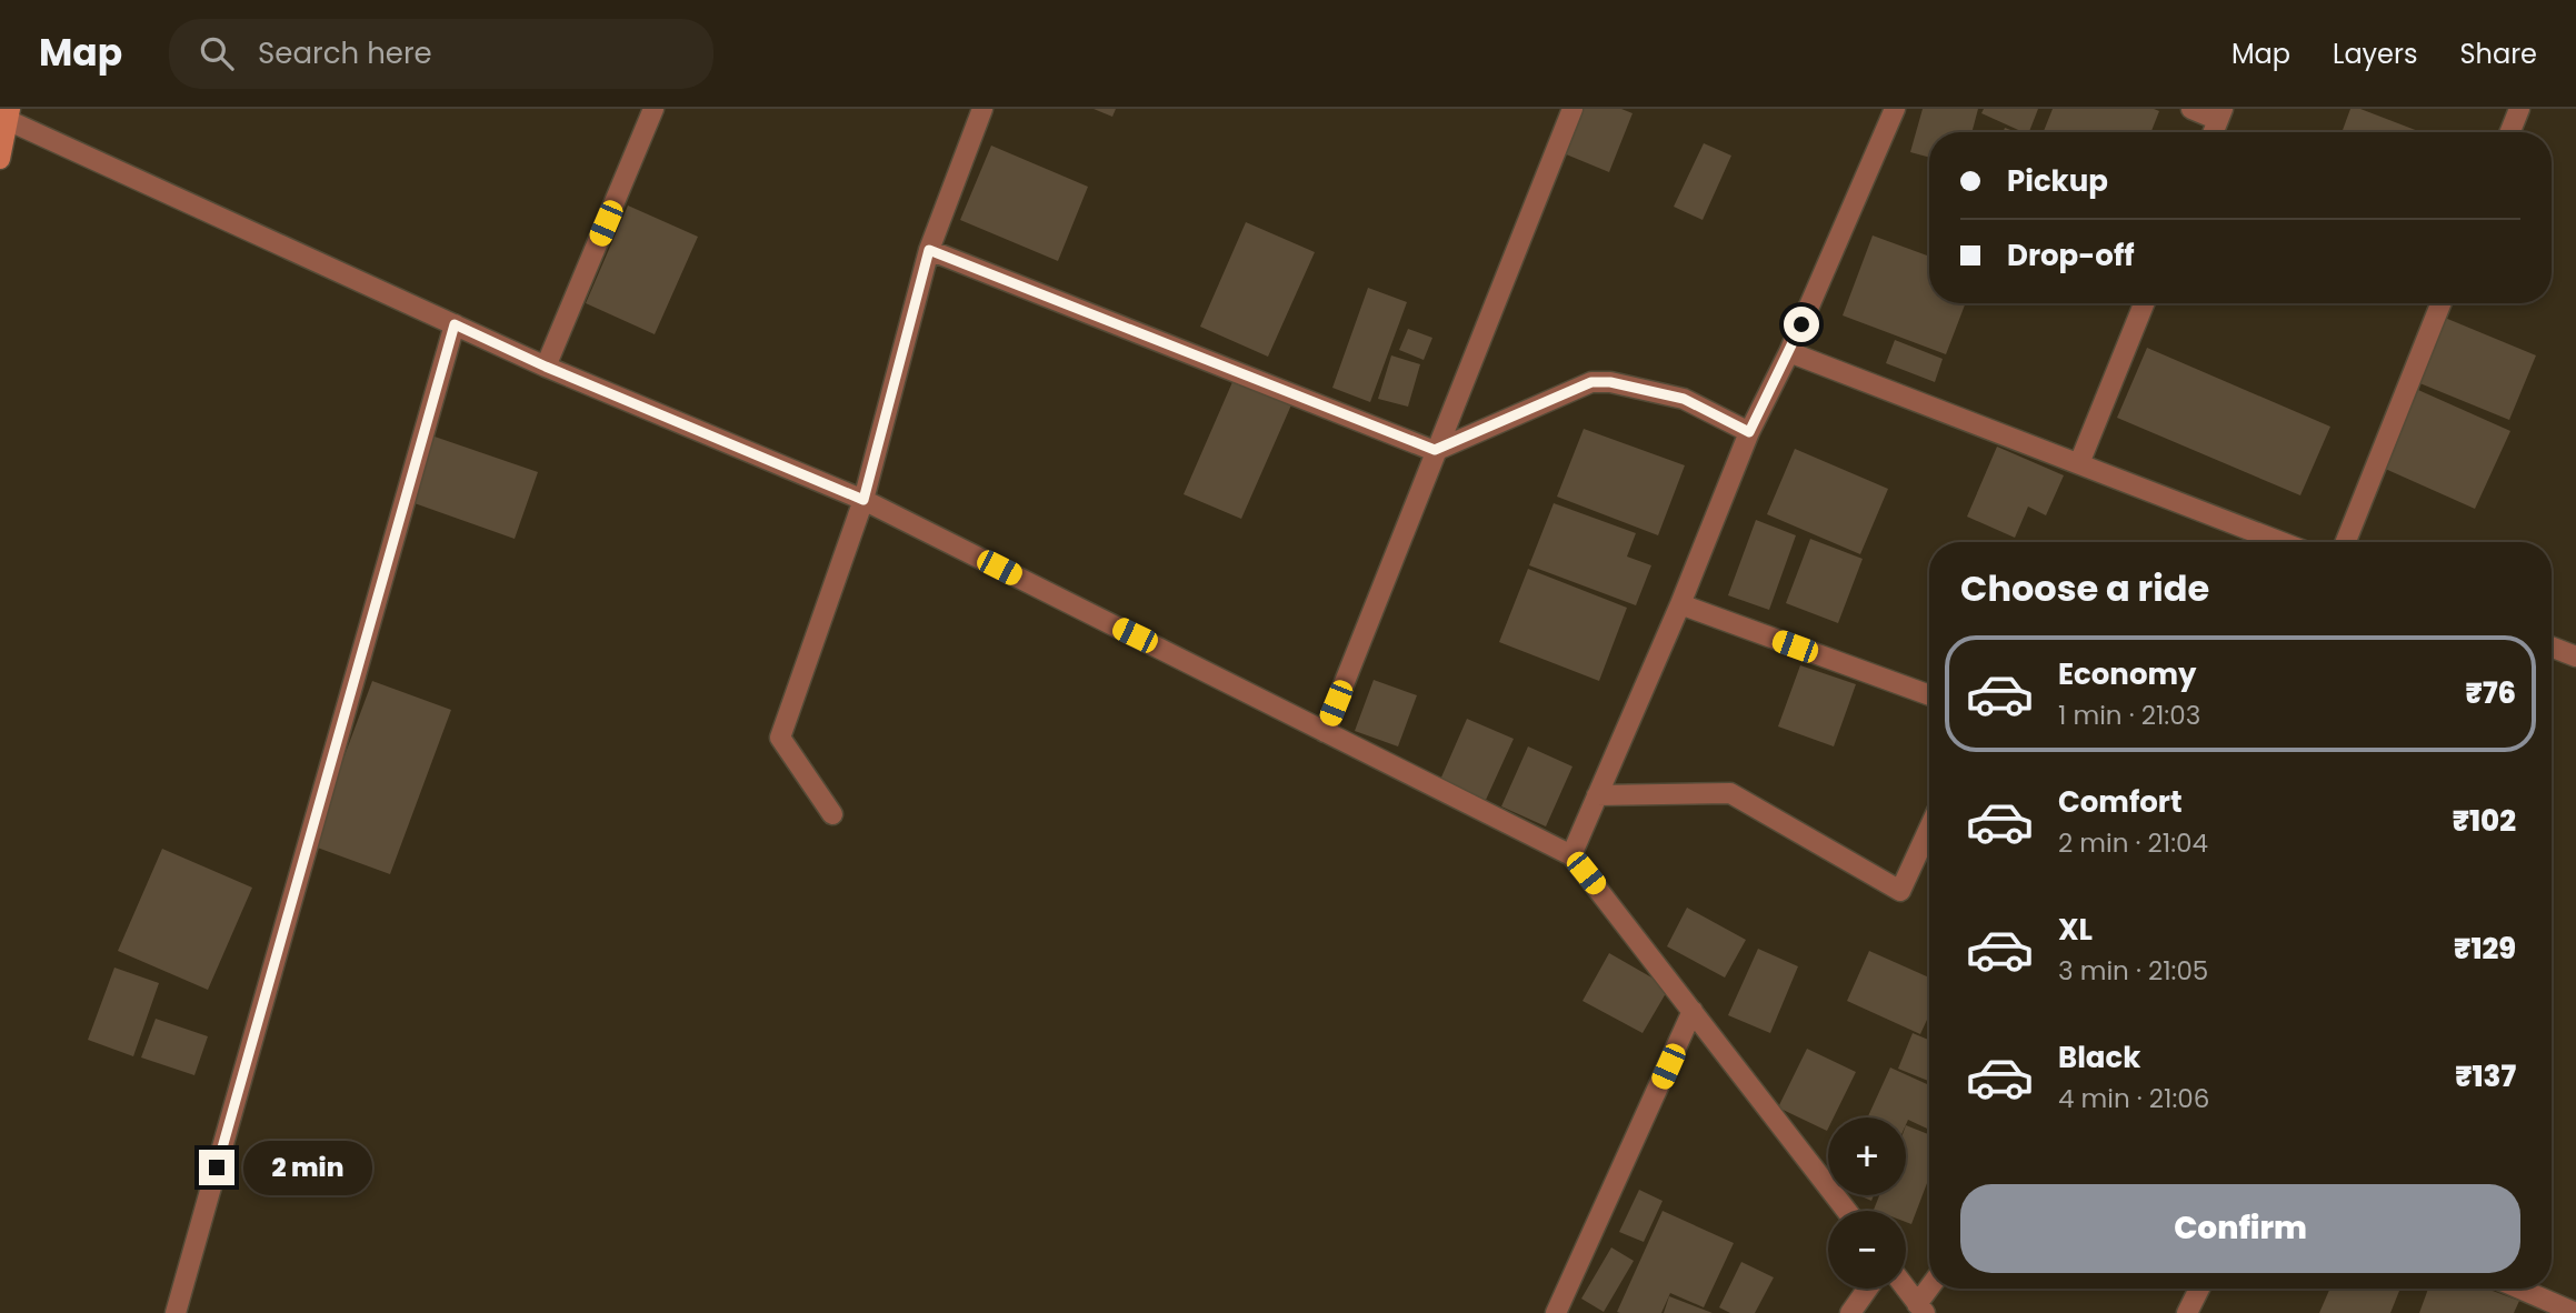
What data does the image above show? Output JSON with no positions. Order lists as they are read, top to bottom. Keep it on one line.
{"page":{"header":"Map","search":"Search here","nav":["Map","Layers","Share"],"banner":["Pickup","Drop-off"],"heading":"Choose a ride","list":[{"name":"Economy","note":"1 min · 21:03","value":"₹76"},{"name":"Comfort","note":"2 min · 21:04","value":"₹102"},{"name":"XL","note":"3 min · 21:05","value":"₹129"},{"name":"Black","note":"4 min · 21:06","value":"₹137"}],"map_buttons":["+","−"],"bubble":"2 min","buttons":"Confirm"}}
